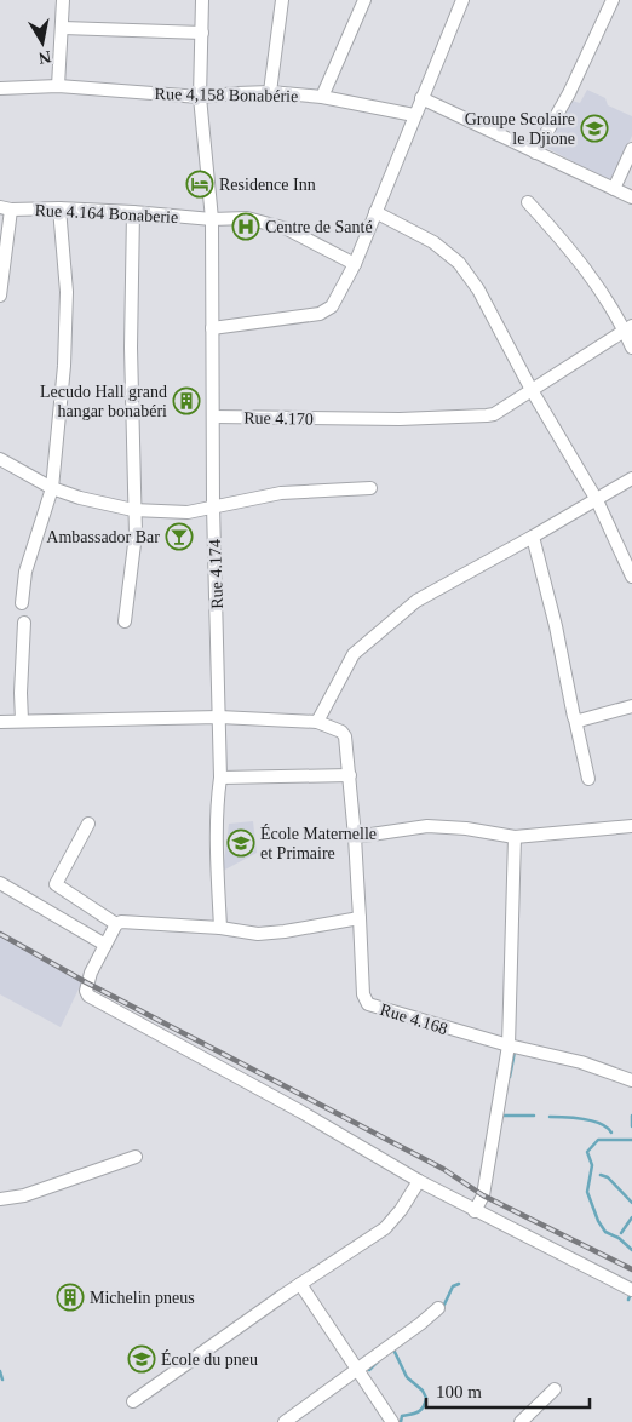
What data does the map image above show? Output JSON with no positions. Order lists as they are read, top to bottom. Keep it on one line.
{"streets":{"street":["Rue 4,158 Bonabérie","Rue 4.164 Bonaberie","Rue 4.170","Rue 4.174","Rue 4.168"]},"crossings":[["Rue 4,158 Bonabérie","Rue 4.174"],["Rue 4.164 Bonaberie","Rue 4.174"],["Rue 4.170","Rue 4.174"]],"places":{"school or university":["Groupe Scolaire le Djione","École Maternelle et Primaire","École du pneu"],"hotel":["Residence Inn"],"hospital":["Centre de Santé"],"building":["Lecudo Hall grand hangar bonabéri","Michelin pneus"],"bar":["Ambassador Bar"]},"scale_bar":"100 m","north":"bottom"}
